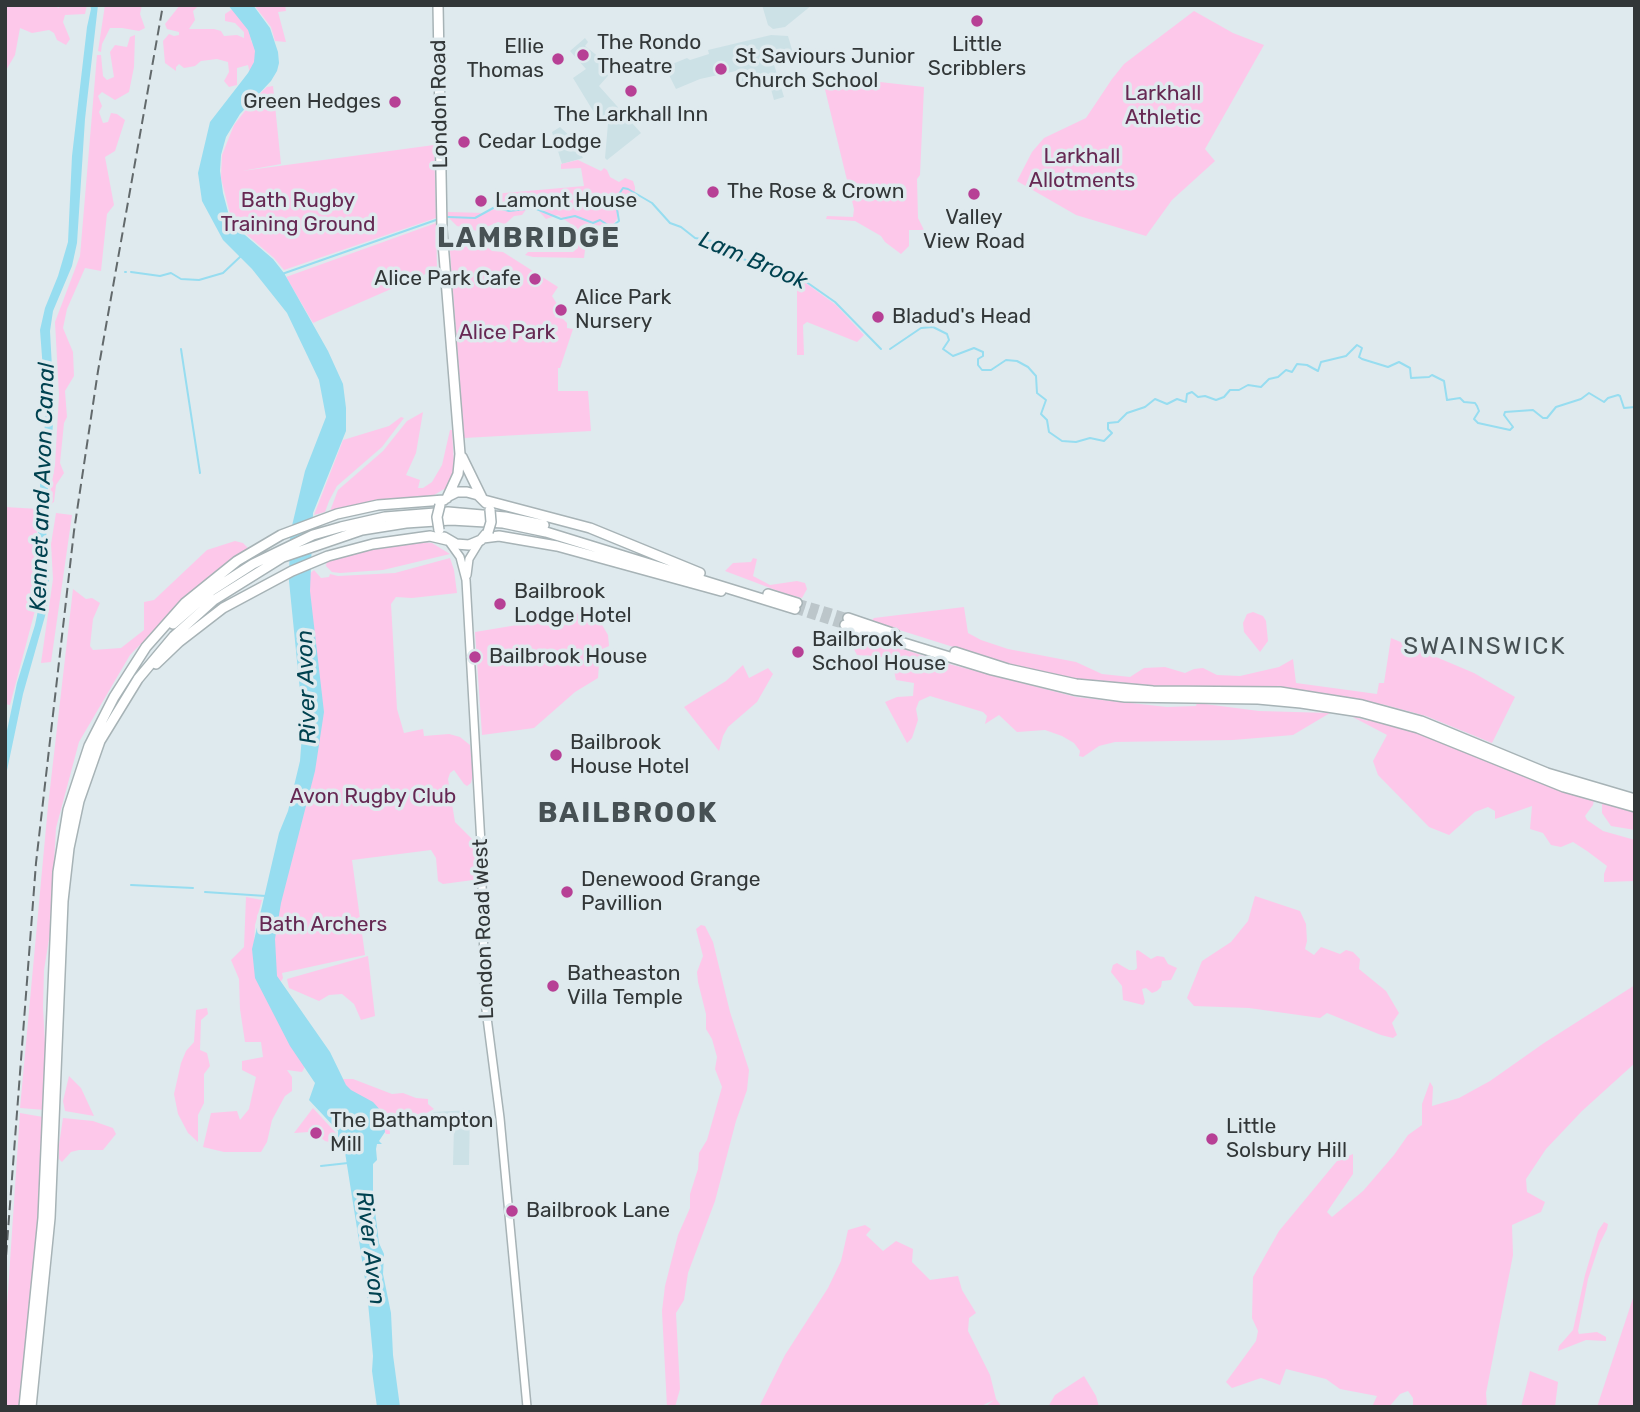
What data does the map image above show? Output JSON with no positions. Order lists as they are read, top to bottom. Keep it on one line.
{"streets":{"highway":["London Road"],"street":["London Road West"]},"districts":["LAMBRIDGE","SWAINSWICK","BAILBROOK"],"water":["Lam Brook","Kennet and Avon Canal","River Avon"],"parks":["Larkhall Athletic","Larkhall Allotments","Bath Rugby Training Ground","Alice Park","Avon Rugby Club","Bath Archers"],"places":["Little Scribblers","The Rondo Theatre","Ellie Thomas","St Saviours Junior Church School","The Larkhall Inn","Green Hedges","Cedar Lodge","The Rose & Crown","Valley View Road","Lamont House","Alice Park Cafe","Alice Park Nursery","Bladud's Head","Bailbrook Lodge Hotel","Bailbrook School House","Bailbrook House","Bailbrook House Hotel","Denewood Grange Pavillion","Batheaston Villa Temple","The Bathampton Mill","Little Solsbury Hill","Bailbrook Lane"]}
